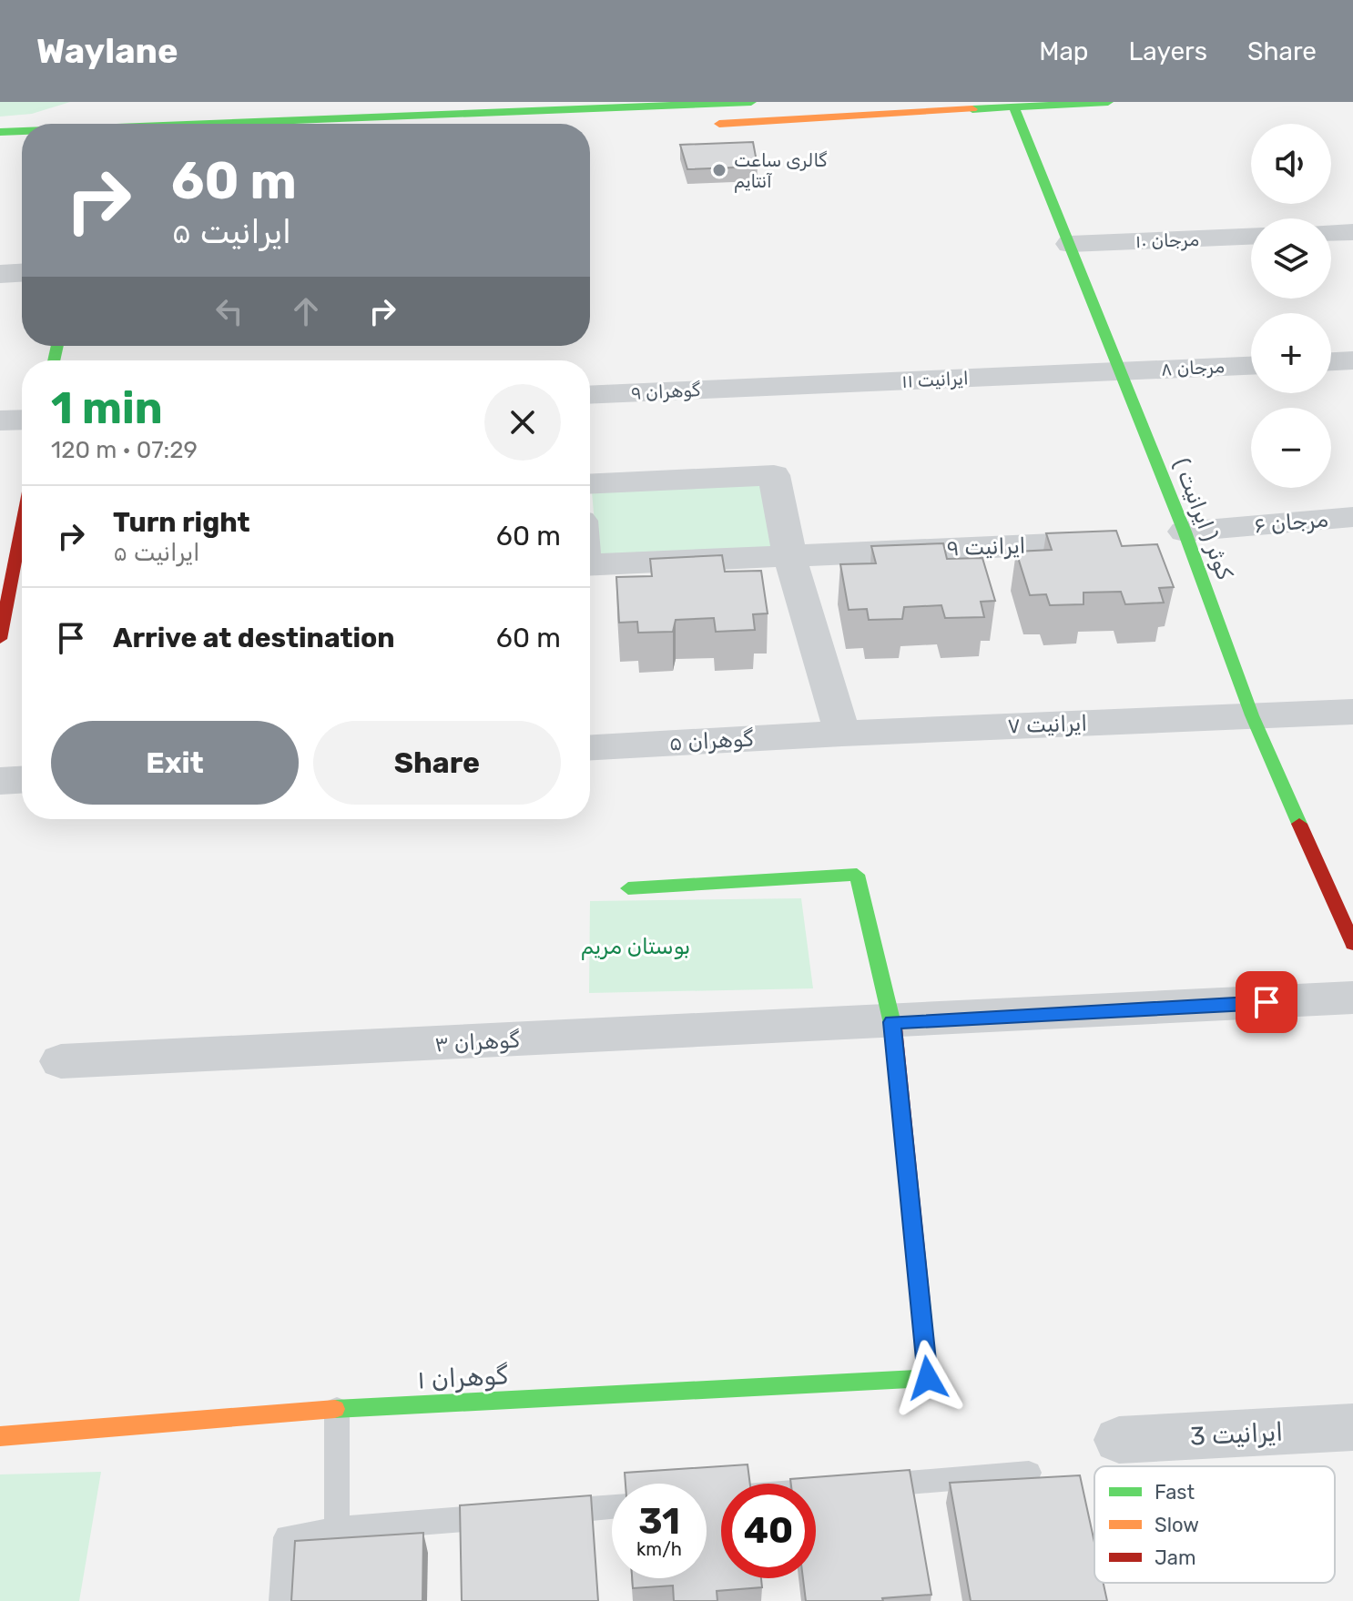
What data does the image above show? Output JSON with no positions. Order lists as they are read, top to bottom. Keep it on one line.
{"streets":{"street":["مرجان ۱۰","مرجان ۸","ایرانیت ۱۱","گوهران ۹","کوثر ( ایرانیت )","مرجان ۶","ایرانیت ۹","ایرانیت ۷","گوهران ۵","گوهران ۳","گوهران ۱","ایرانیت 3"]},"crossings":[["مرجان ۱۰","کوثر ( ایرانیت )"],["مرجان ۸","ایرانیت ۱۱"],["مرجان ۸","کوثر ( ایرانیت )"],["ایرانیت ۱۱","گوهران ۹"],["ایرانیت ۱۱","کوثر ( ایرانیت )"],["کوثر ( ایرانیت )","مرجان ۶"],["کوثر ( ایرانیت )","ایرانیت ۷"],["ایرانیت ۷","گوهران ۵"],["گوهران ۳","گوهران ۱"]],"parks":["بوستان مریم"],"places":["گالری ساعت آنتایم"],"legend":["Fast","Slow","Jam"],"page":{"header":"Waylane","nav":["Map","Layers","Share"],"map_buttons":["+","−"],"turn":["60 m","ایرانیت ۵"],"heading":["1 min","120 m · 07:29"],"list":[{"name":"Turn right","note":"ایرانیت ۵","value":"60 m"},{"name":"Arrive at destination","value":"60 m"}],"buttons":["Exit","Share"],"speed":"31 km/h","limit":"40"}}
